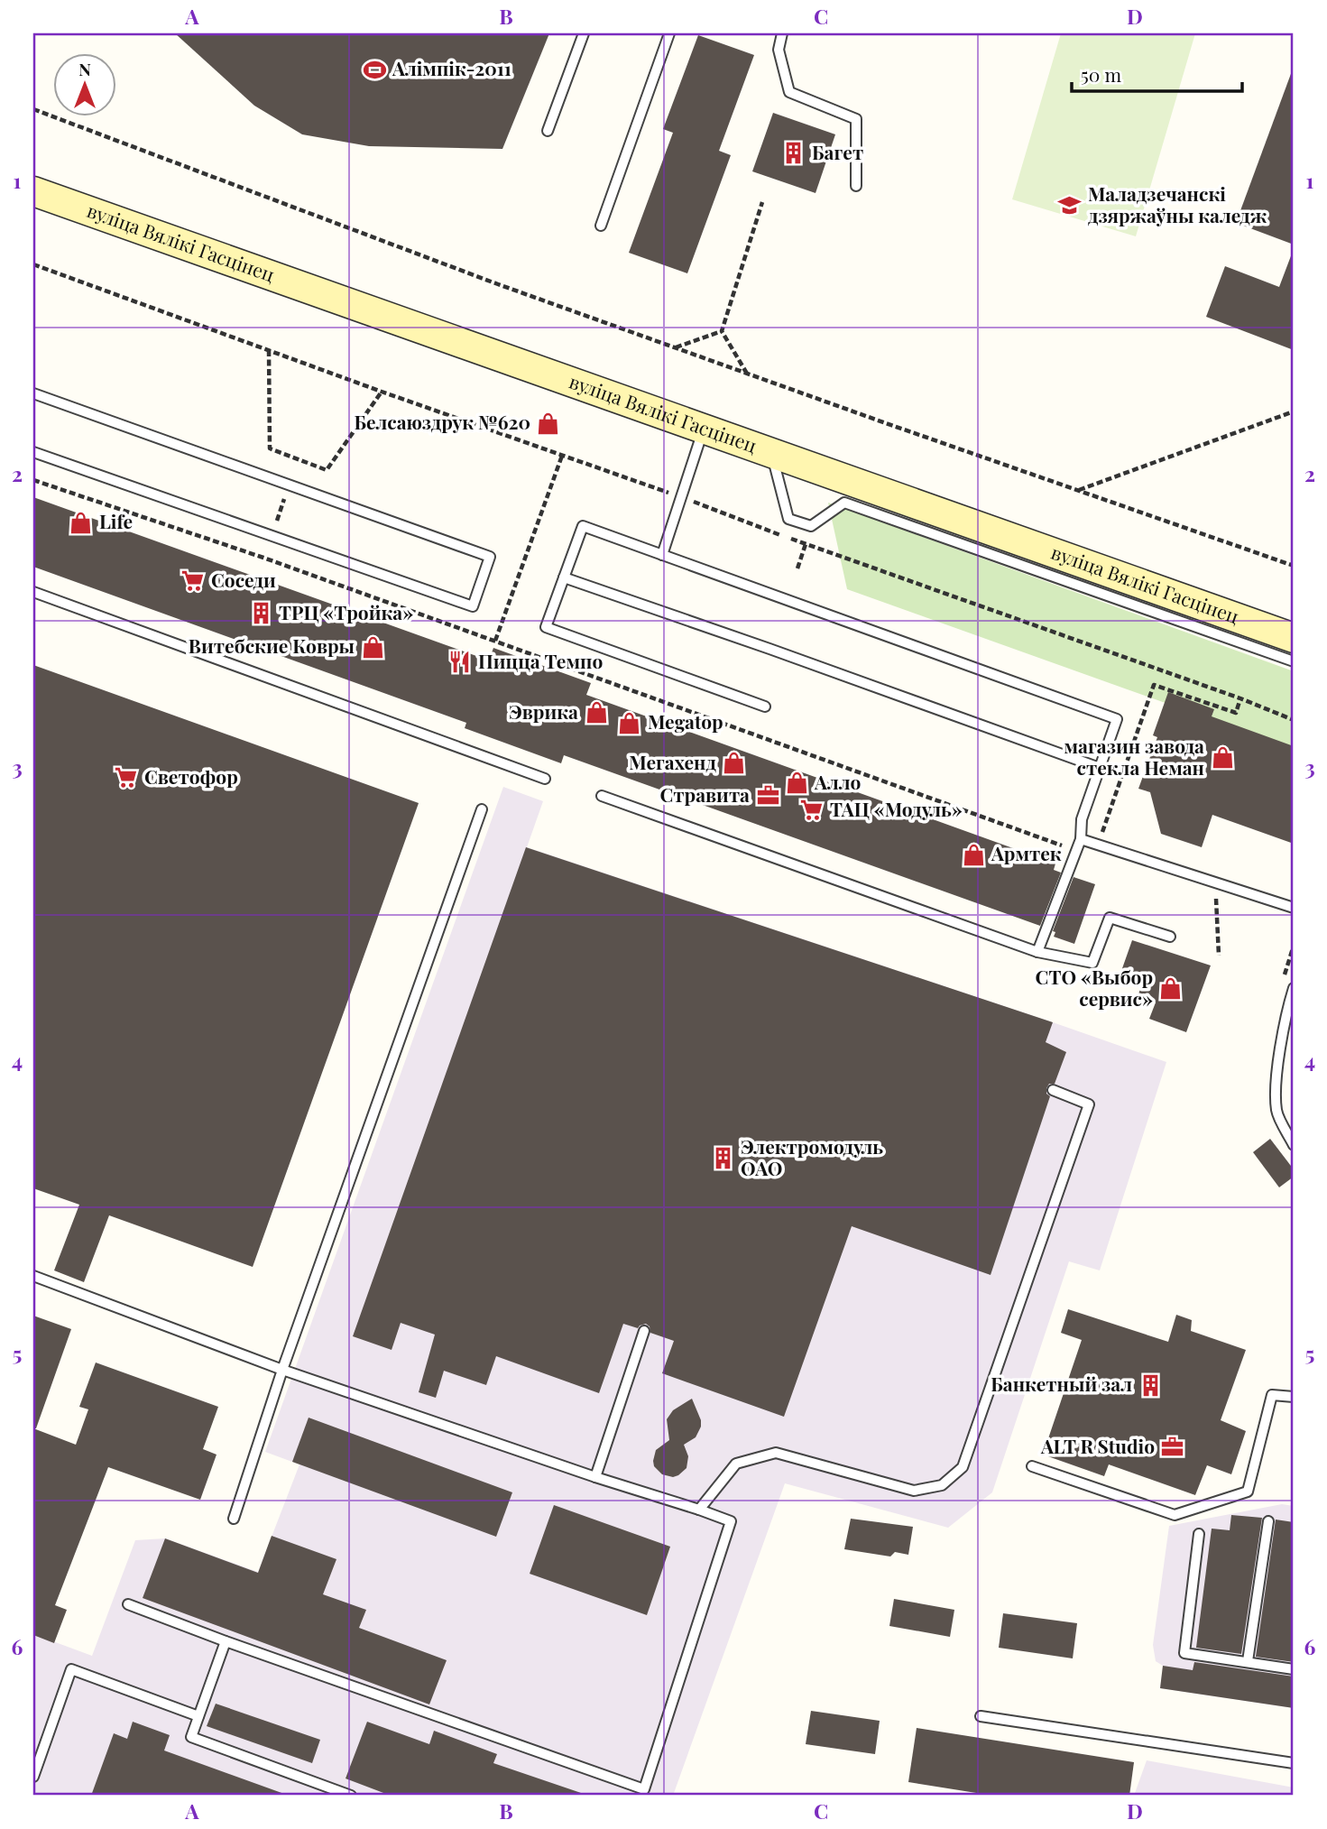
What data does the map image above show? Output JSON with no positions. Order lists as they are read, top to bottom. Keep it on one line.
{"streets":{"main road":["вуліца Вялікі Гасцінец"]},"places":{"sports":["Алімпік-2011"],"building":["Багет","ТРЦ «Тройка»","Электромодуль ОАО","Банкетный зал"],"school or university":["Маладзечанскі дзяржаўны каледж"],"shop":["Белсаюздрук №620","Life","Витебские Ковры","Эврика","Megatop","магазин завода стекла Неман","Мегахенд","Алло","Армтек","СТО «Выбор сервис»"],"supermarket":["Соседи","Светофор","ТАЦ «Модуль»"],"restaurant":["Пицца Темпо"],"office":["Стравита","ALT R Studio"]},"scale_bar":"50 m","north":"top","grid":{"columns":["A","B","C","D"],"rows":["1","2","3","4","5","6"]}}
